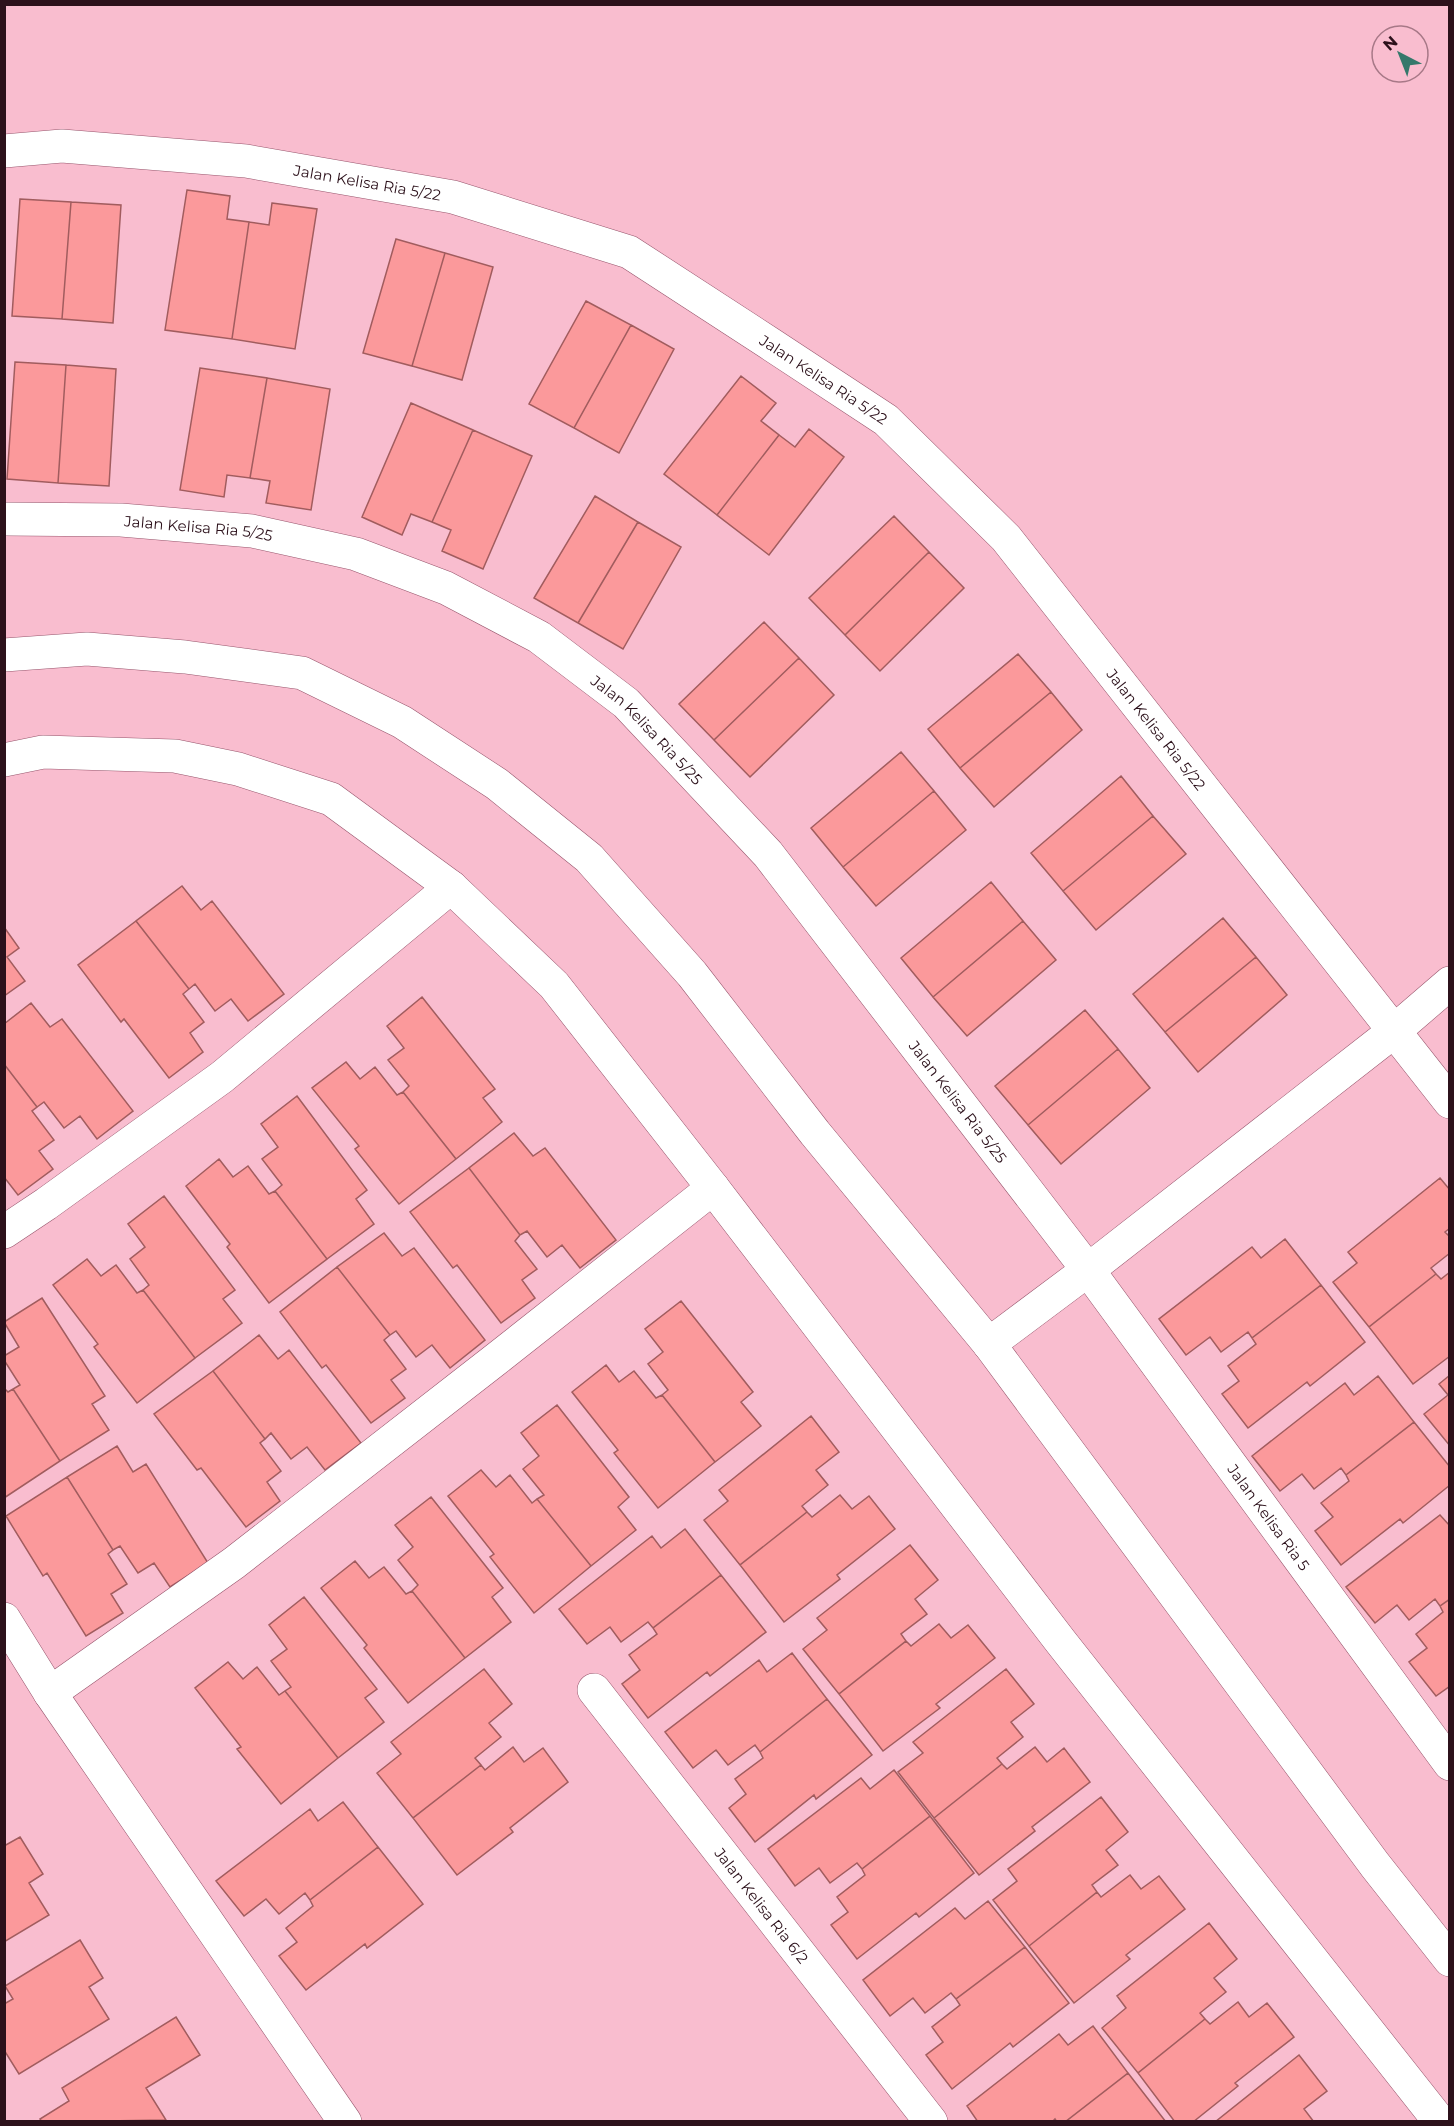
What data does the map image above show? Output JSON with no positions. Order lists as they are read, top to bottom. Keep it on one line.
{"streets":{"street":["Jalan Kelisa Ria 5/22","Jalan Kelisa Ria 5/25","Jalan Kelisa Ria 5","Jalan Kelisa Ria 6/2"]},"crossings":[["Jalan Kelisa Ria 5/25","Jalan Kelisa Ria 5"]],"north":"top left"}
